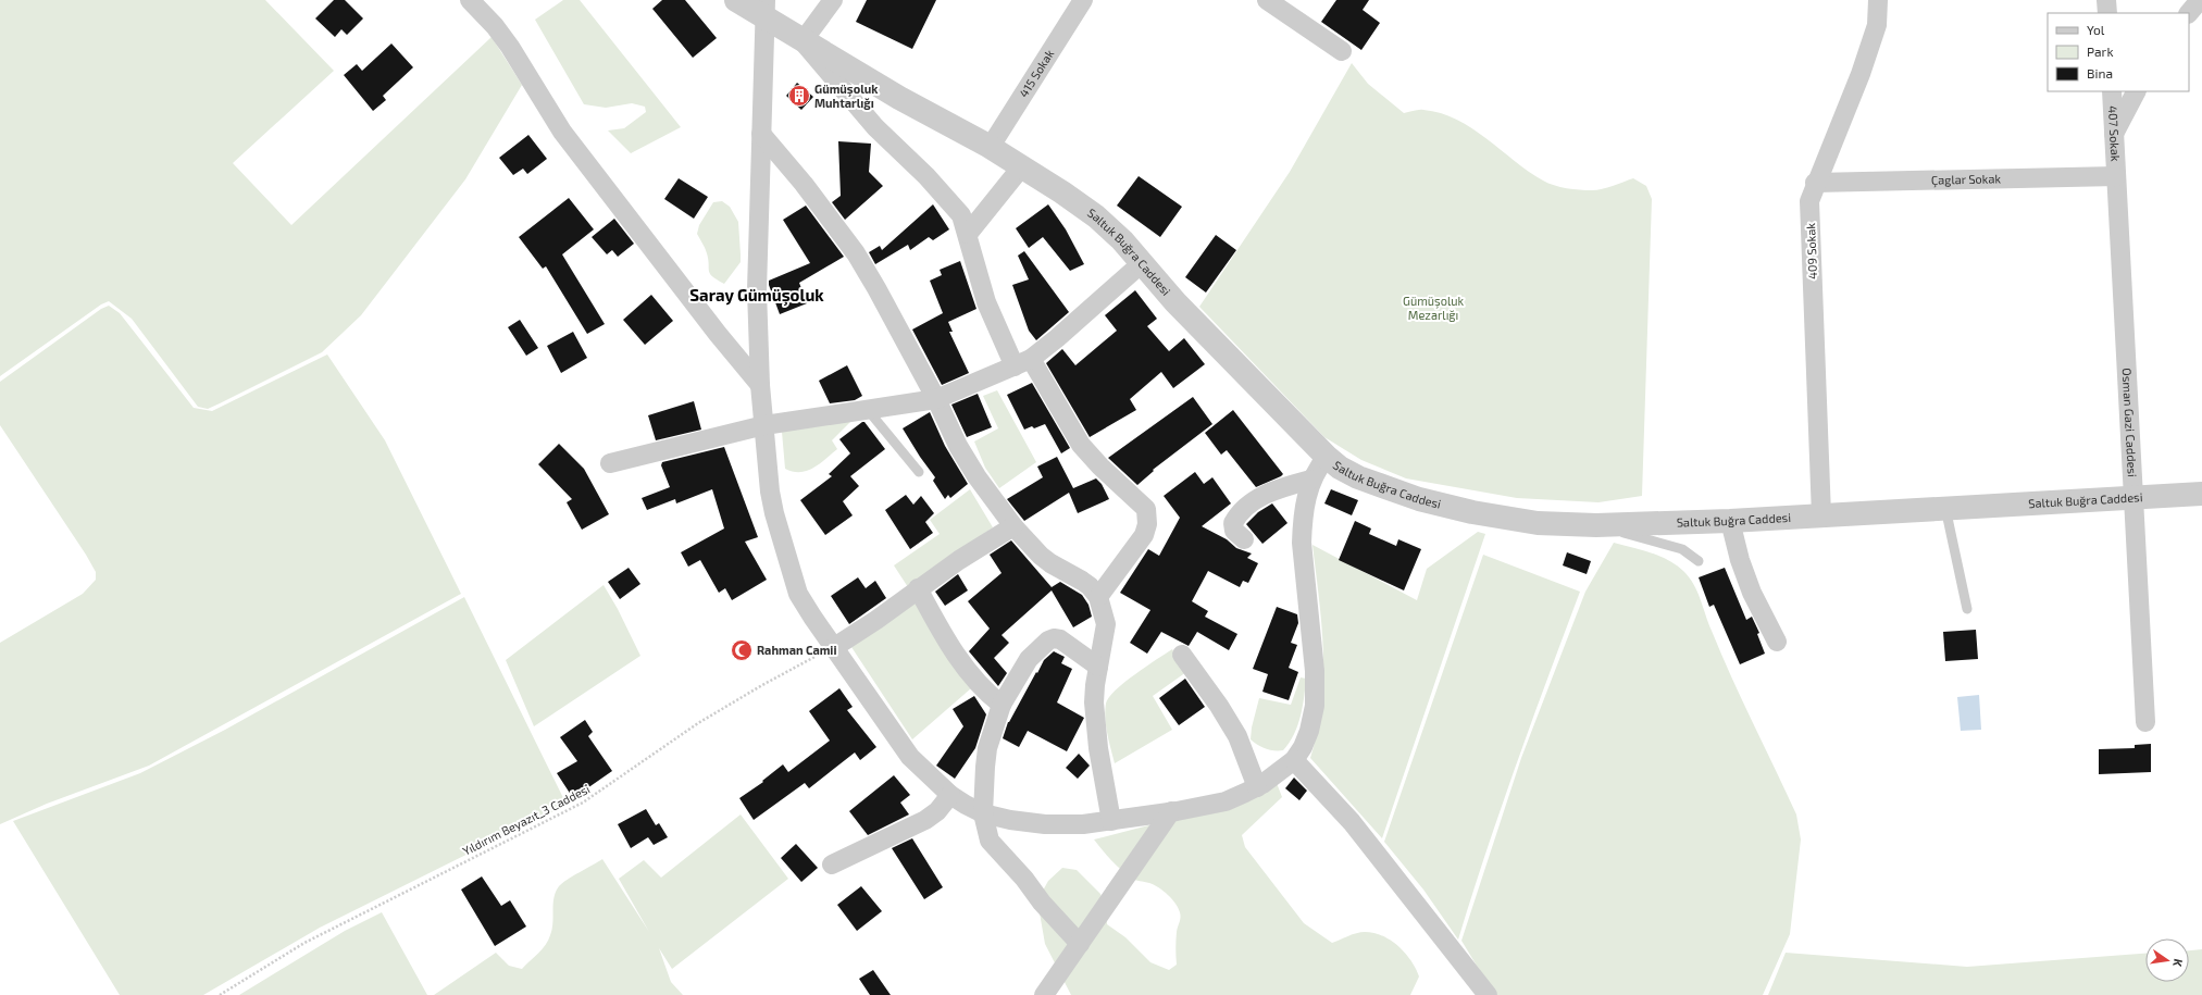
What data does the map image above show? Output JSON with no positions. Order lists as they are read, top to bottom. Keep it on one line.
{"streets":{"street":["415 Sokak","407 Sokak","Çaglar Sokak","409 Sokak","Saltuk Buğra Caddesi","Osman Gazi Caddesi"],"path":["Yıldırım Beyazıt_3 Caddesi"]},"crossings":[["415 Sokak","Saltuk Buğra Caddesi"],["407 Sokak","Çaglar Sokak"],["407 Sokak","Osman Gazi Caddesi"],["Çaglar Sokak","409 Sokak"],["Çaglar Sokak","Osman Gazi Caddesi"],["409 Sokak","Saltuk Buğra Caddesi"],["Saltuk Buğra Caddesi","Osman Gazi Caddesi"]],"districts":["Saray Gümüşoluk"],"parks":["Gümüşoluk Mezarlığı"],"places":{"building":["Gümüşoluk Muhtarlığı"],"mosque":["Rahman Camii"]},"legend":["Yol","Park","Bina"],"north":"right"}
